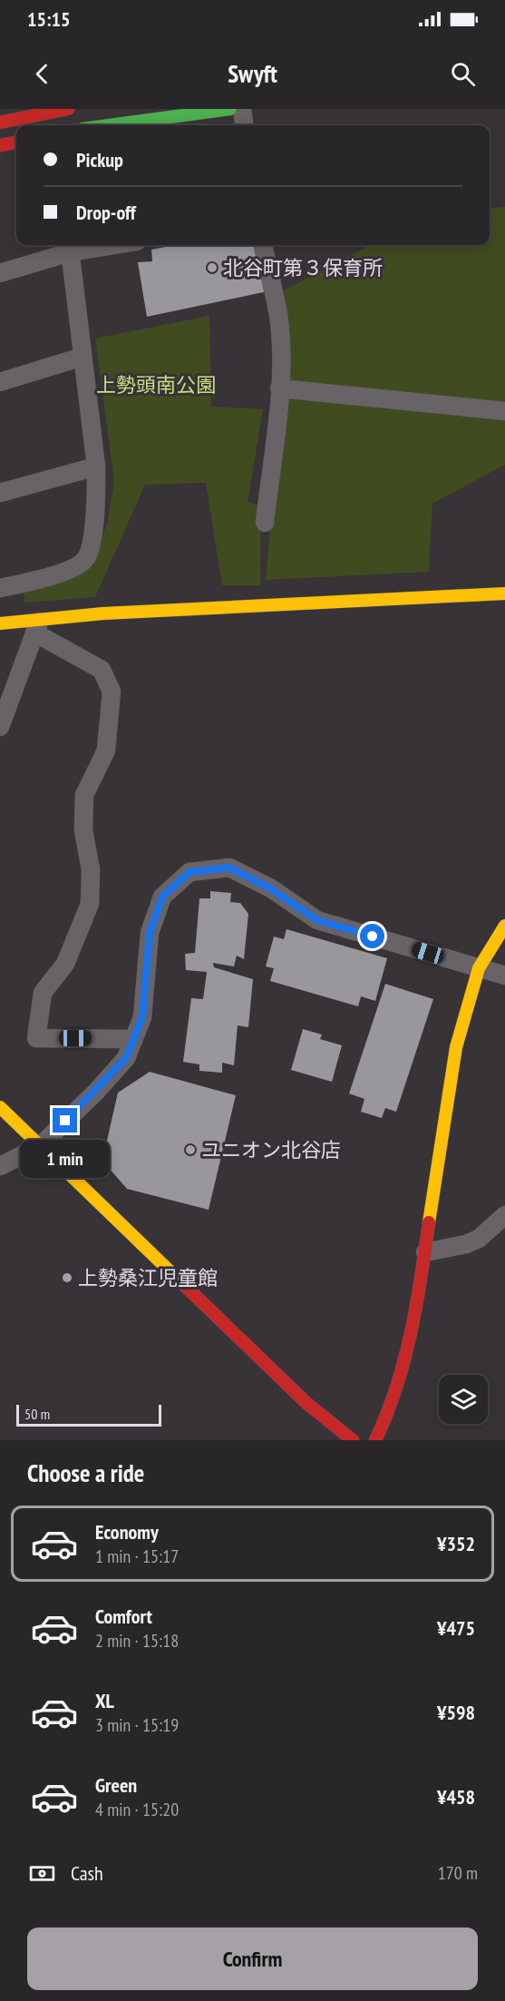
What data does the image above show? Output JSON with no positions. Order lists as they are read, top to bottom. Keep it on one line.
{"parks":["上勢頭南公園"],"places":["北谷町第３保育所","ユニオン北谷店","上勢桑江児童館"],"scale_bar":"50 m","page":{"status":"15:15","header":"Swyft","banner":["Pickup","Drop-off"],"bubble":"1 min","scale":"50 m","heading":"Choose a ride","list":[{"name":"Economy","note":"1 min · 15:17","value":"¥352"},{"name":"Comfort","note":"2 min · 15:18","value":"¥475"},{"name":"XL","note":"3 min · 15:19","value":"¥598"},{"name":"Green","note":"4 min · 15:20","value":"¥458"}],"pay":["Cash","170 m"],"buttons":"Confirm"}}
